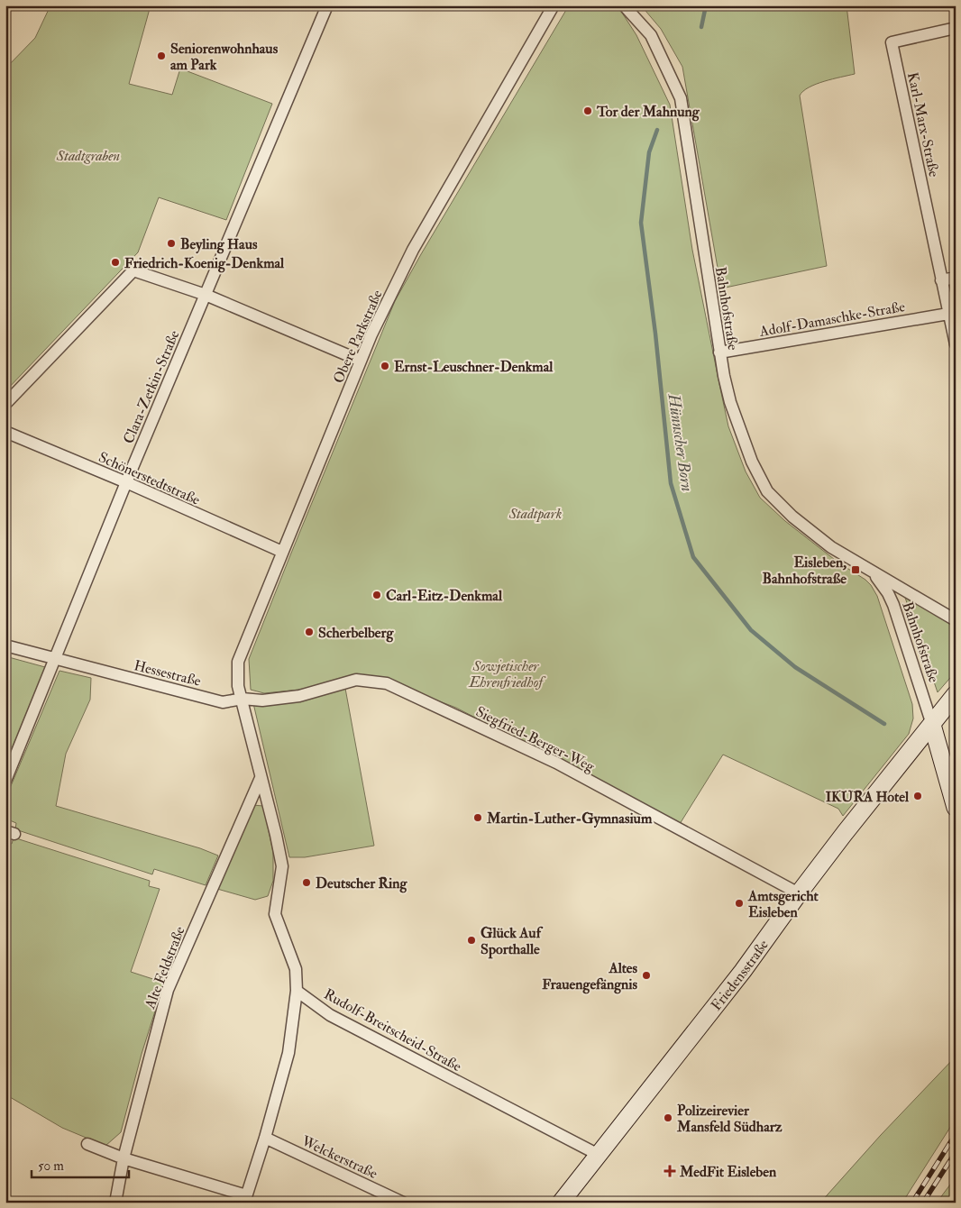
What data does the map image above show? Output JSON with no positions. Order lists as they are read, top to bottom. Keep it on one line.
{"streets":{"main road":["Friedensstraße"],"street":["Karl-Marx-Straße","Bahnhofstraße","Adolf-Damaschke-Straße","Obere Parkstraße","Clara-Zetkin-Straße","Schönerstedtstraße","Hessestraße","Siegfried-Berger-Weg","Alte Feldstraße","Rudolf-Breitscheid-Straße","Welckerstraße"]},"crossings":[["Karl-Marx-Straße","Adolf-Damaschke-Straße"],["Bahnhofstraße","Adolf-Damaschke-Straße"],["Bahnhofstraße","Friedensstraße"],["Obere Parkstraße","Schönerstedtstraße"],["Obere Parkstraße","Hessestraße"],["Obere Parkstraße","Siegfried-Berger-Weg"],["Clara-Zetkin-Straße","Schönerstedtstraße"],["Clara-Zetkin-Straße","Hessestraße"],["Hessestraße","Siegfried-Berger-Weg"],["Siegfried-Berger-Weg","Friedensstraße"],["Friedensstraße","Rudolf-Breitscheid-Straße"]],"water":["Hünnscher Born"],"parks":["Stadtgraben","Stadtpark","Sowjetischer Ehrenfriedhof"],"places":{"other":["Seniorenwohnhaus am Park","Tor der Mahnung","Beyling Haus","Friedrich-Koenig-Denkmal","Ernst-Leuschner-Denkmal","Carl-Eitz-Denkmal","Scherbelberg","IKURA Hotel","Martin-Luther-Gymnasium","Deutscher Ring","Amtsgericht Eisleben","Glück Auf Sporthalle","Altes Frauengefängnis","Polizeirevier Mansfeld Südharz"],"transit":["Eisleben, Bahnhofstraße"],"health":["MedFit Eisleben"]},"scale_bar":"50 m"}
